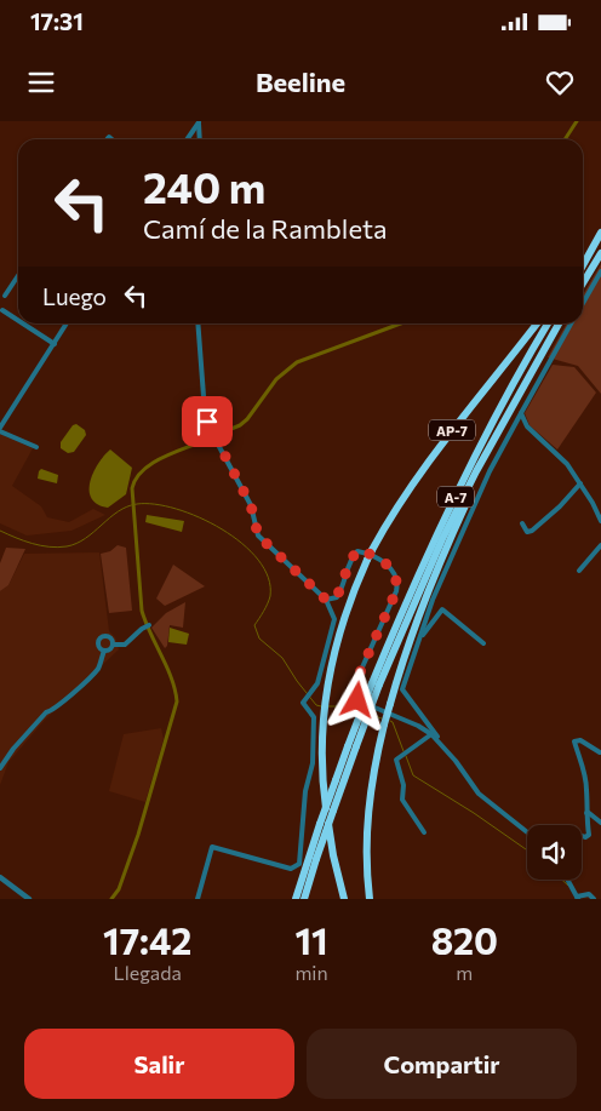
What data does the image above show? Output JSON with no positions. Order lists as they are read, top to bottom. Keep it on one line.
{"streets":{"highway":["AP-7","A-7"]},"crossings":[["AP-7","A-7"]],"page":{"status":"17:31","header":"Beeline","turn":["240 m","Camí de la Rambleta"],"then":"Luego","eta":["17:42","Llegada","11","min","820","m"],"buttons":["Salir","Compartir"]}}
